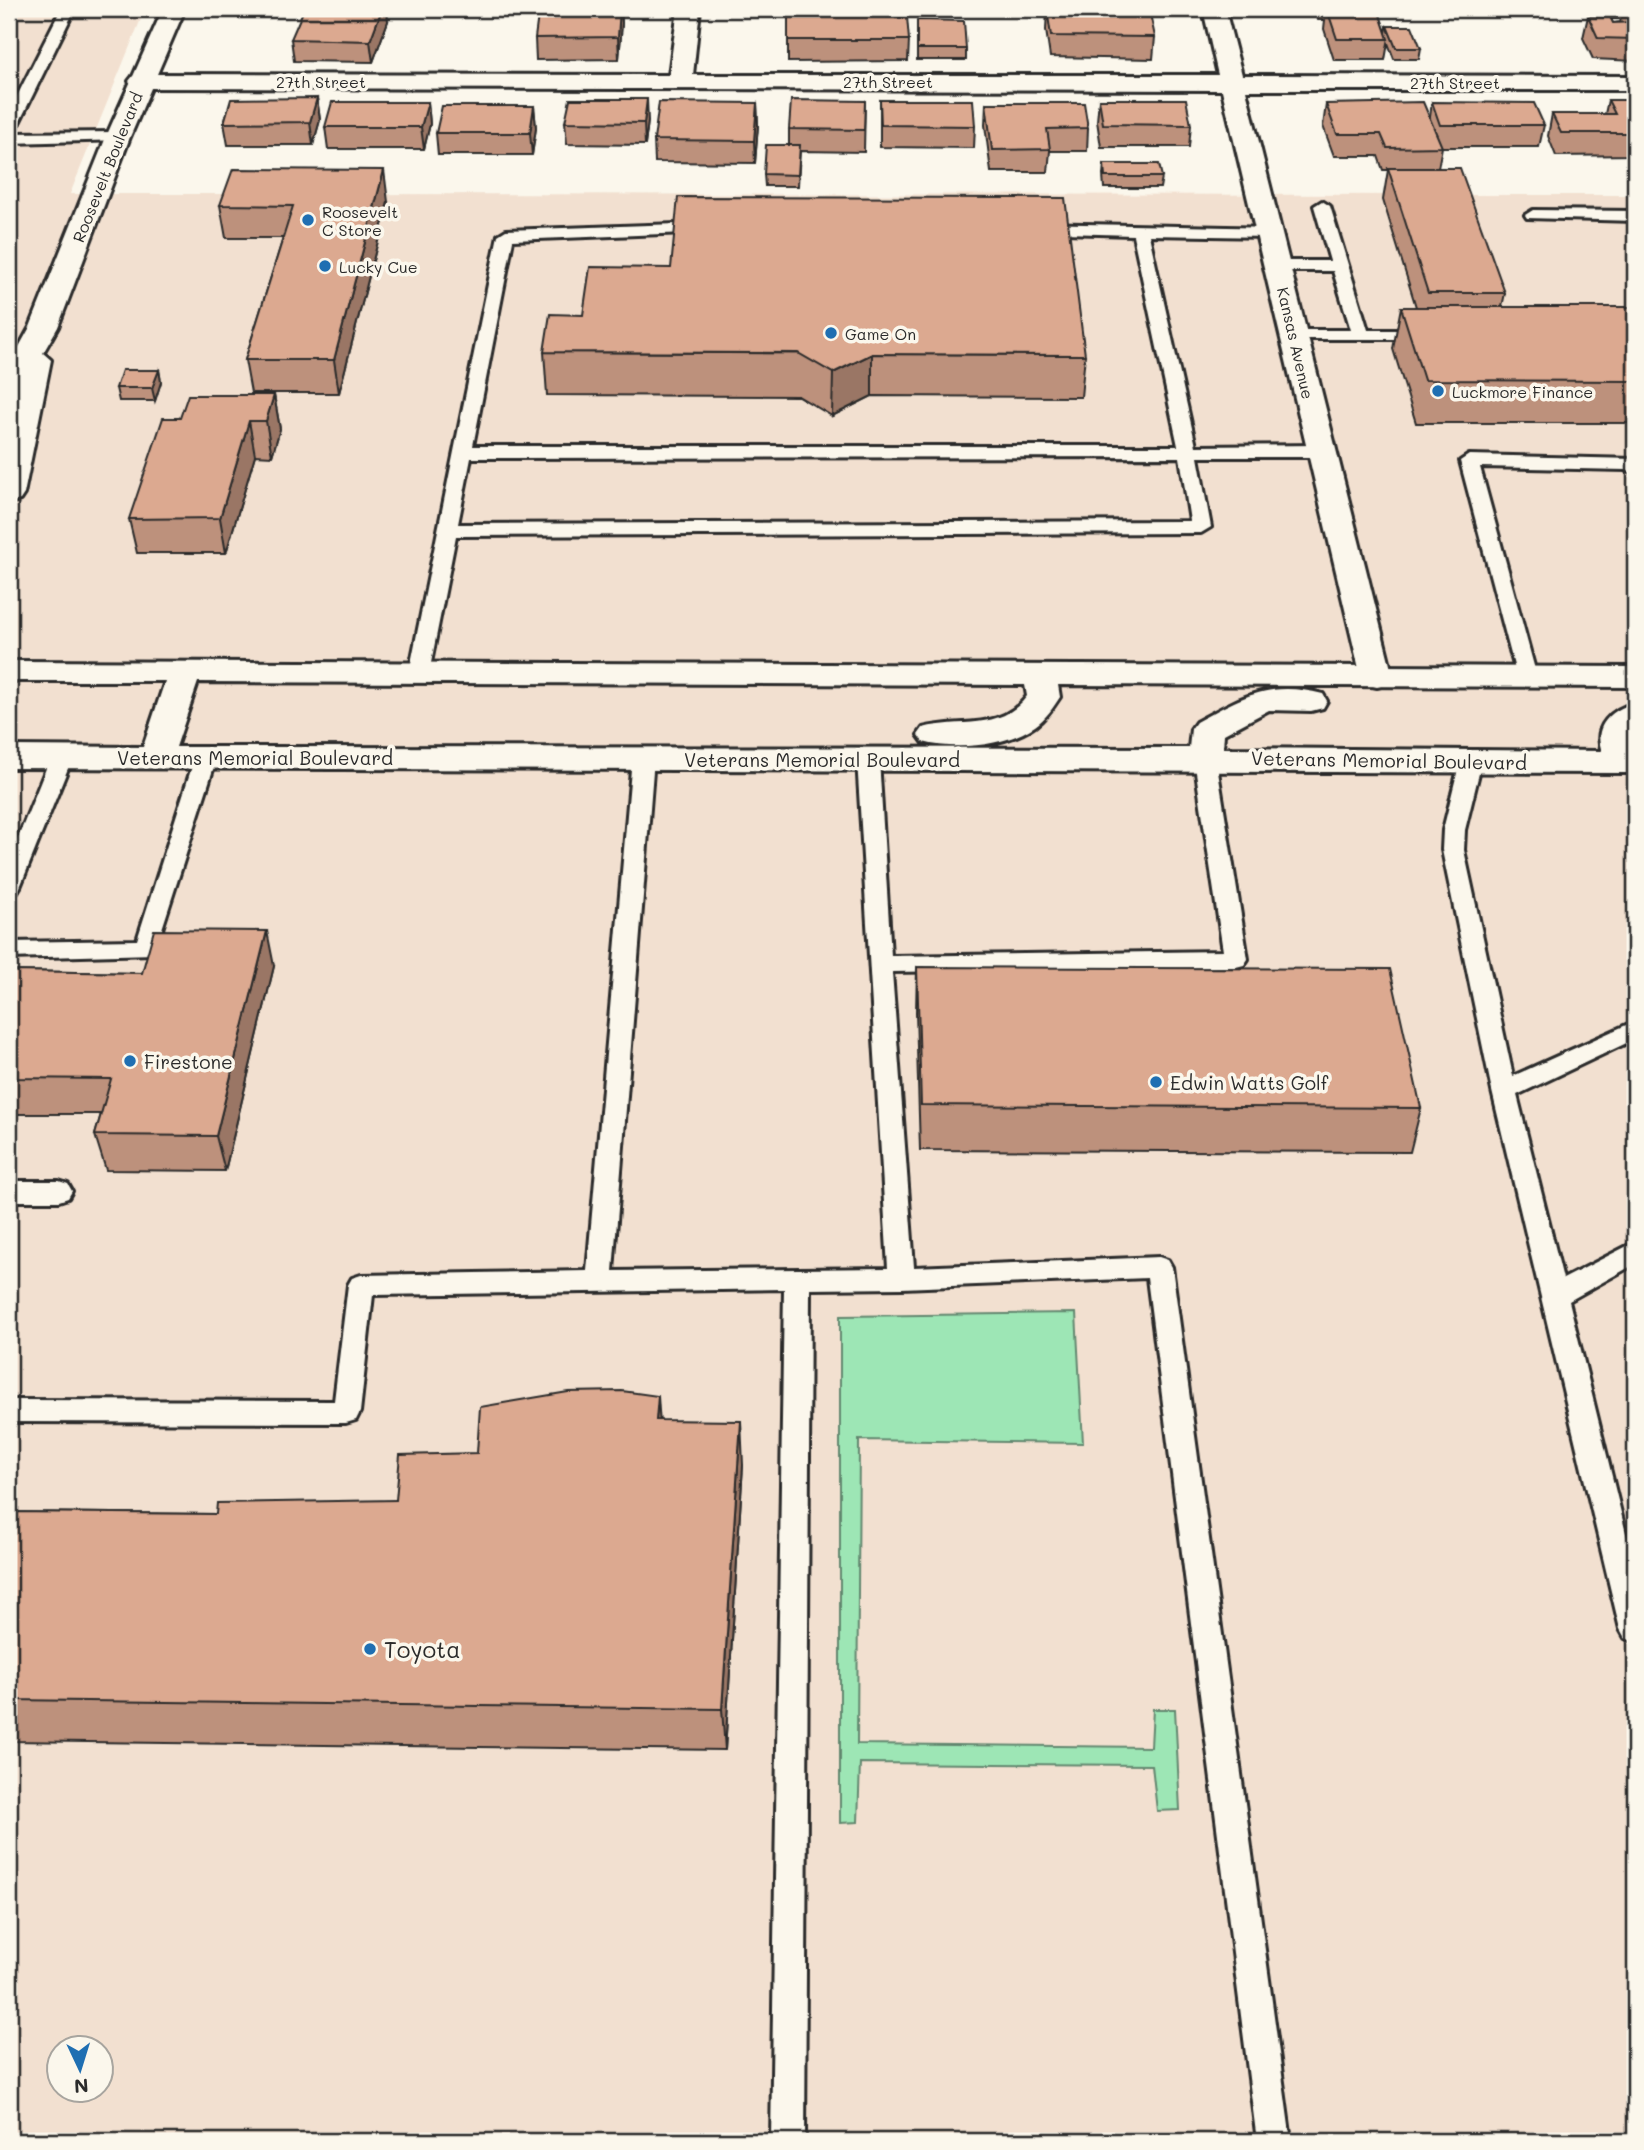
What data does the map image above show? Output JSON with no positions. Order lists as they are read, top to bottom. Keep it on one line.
{"streets":{"street":["27th Street","Roosevelt Boulevard","Kansas Avenue","Veterans Memorial Boulevard"]},"crossings":[["27th Street","Roosevelt Boulevard"],["27th Street","Kansas Avenue"]],"places":["Roosevelt C Store","Lucky Cue","Game On","Luckmore Finance","Firestone","Edwin Watts Golf","Toyota"],"north":"bottom"}
